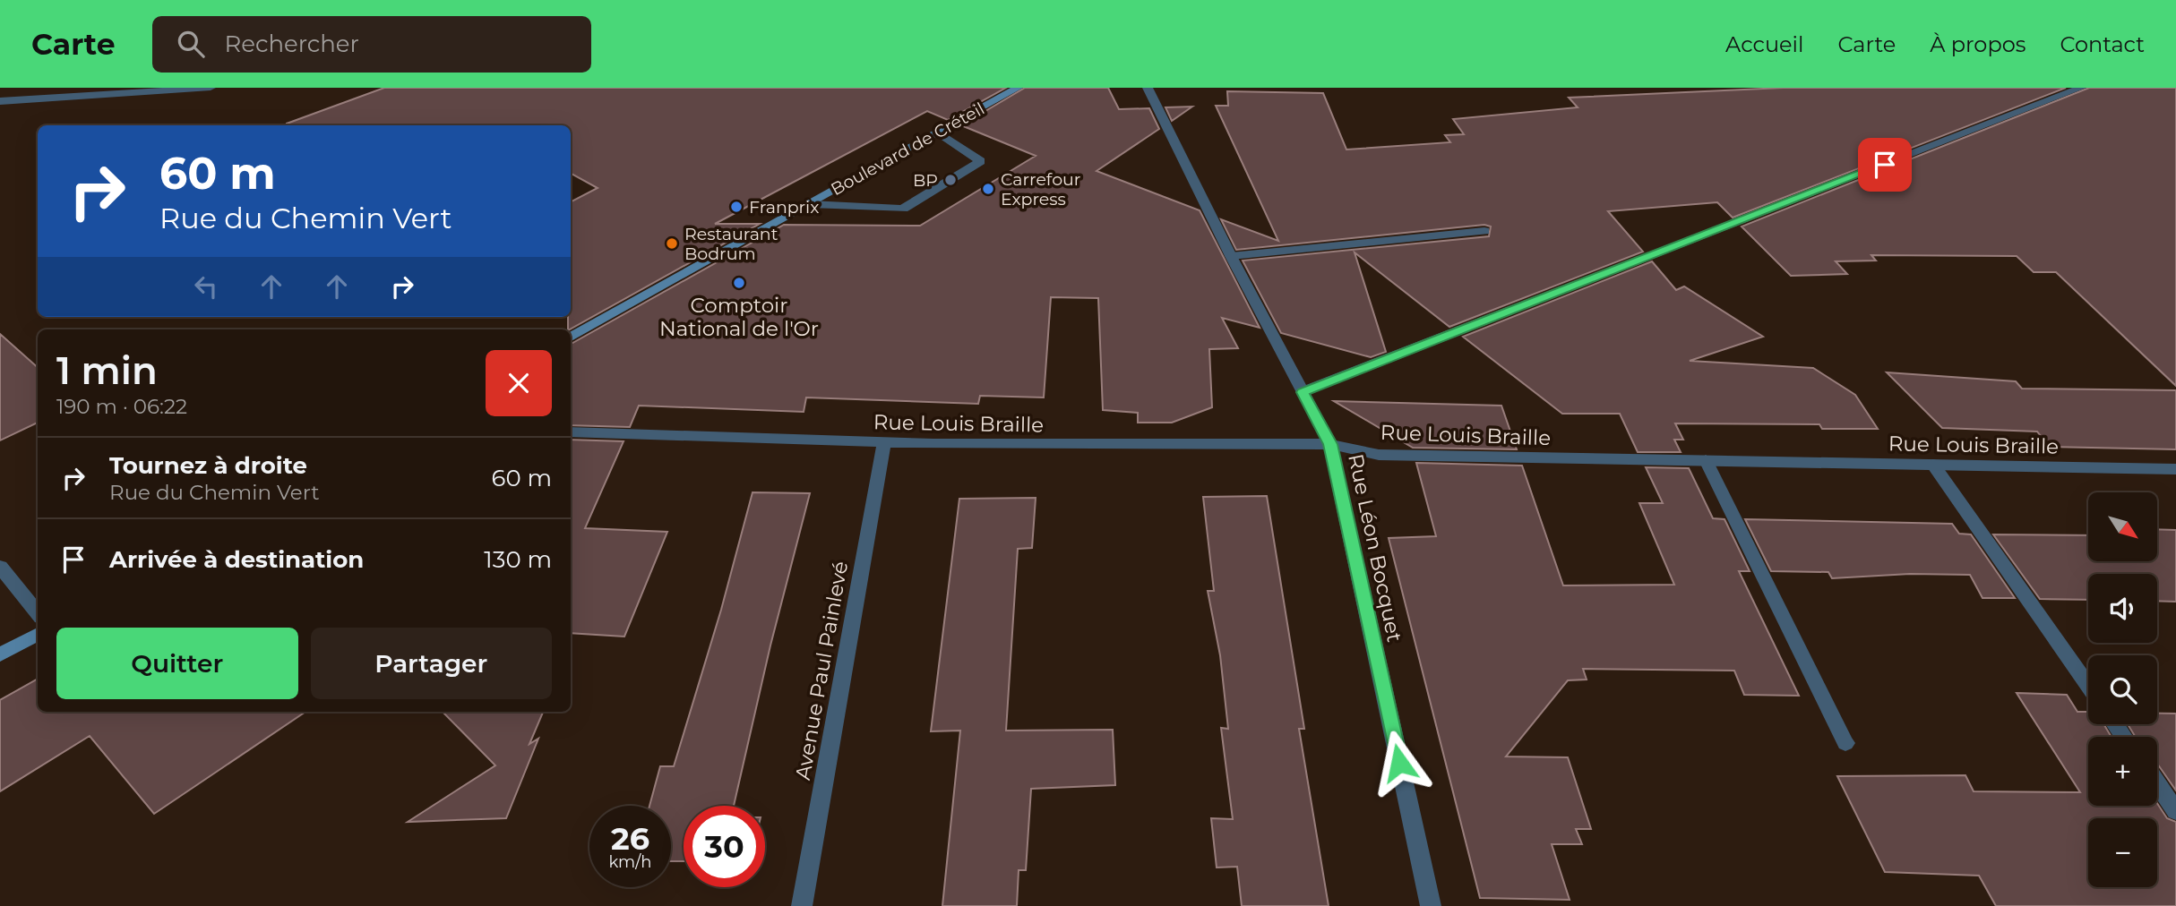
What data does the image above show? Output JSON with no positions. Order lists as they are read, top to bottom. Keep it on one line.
{"streets":{"main road":["Boulevard de Créteil"],"street":["Rue Louis Braille","Rue Léon Bocquet","Avenue Paul Painlevé"]},"crossings":[["Rue Louis Braille","Rue Léon Bocquet"],["Rue Louis Braille","Avenue Paul Painlevé"]],"places":["BP","Carrefour Express","Franprix","Restaurant Bodrum","Comptoir National de l'Or"],"north":"bottom right","page":{"header":"Carte","search":"Rechercher","nav":["Accueil","Carte","À propos","Contact"],"turn":["60 m","Rue du Chemin Vert"],"heading":["1 min","190 m · 06:22"],"list":[{"name":"Tournez à droite","note":"Rue du Chemin Vert","value":"60 m"},{"name":"Arrivée à destination","value":"130 m"}],"map_buttons":["+","−"],"buttons":["Quitter","Partager"],"speed":"26 km/h","limit":"30"}}
